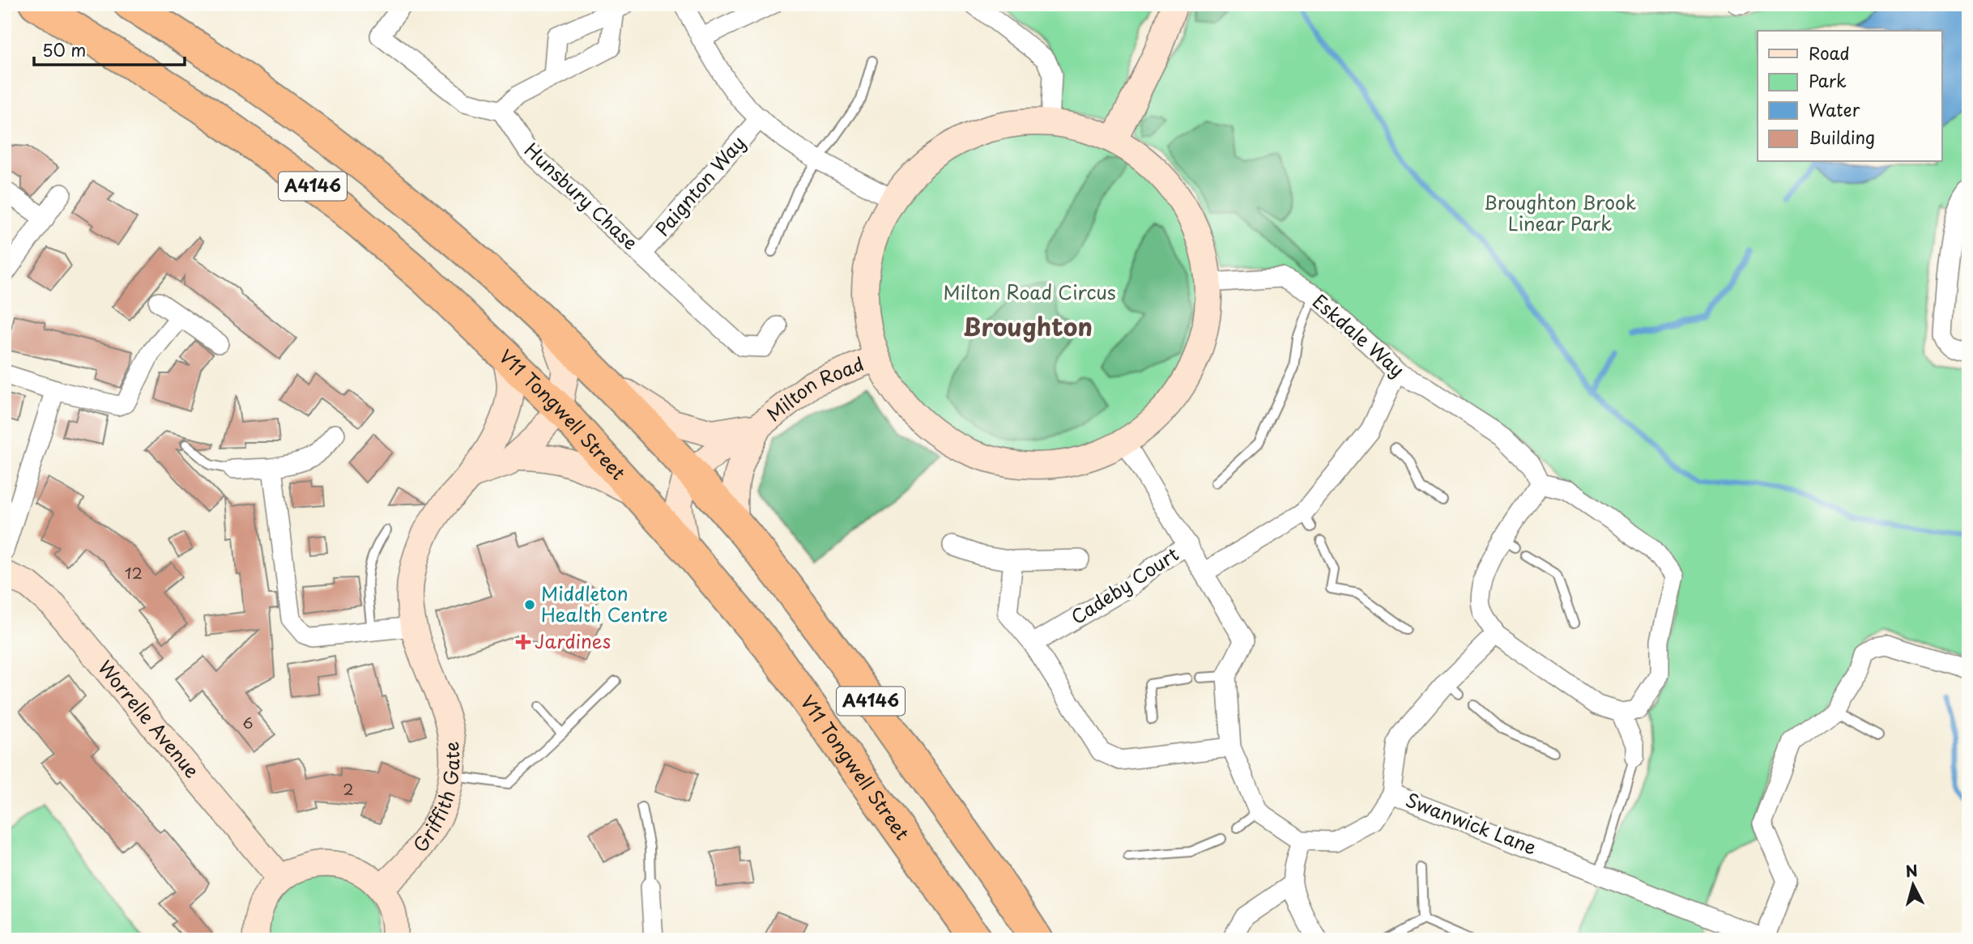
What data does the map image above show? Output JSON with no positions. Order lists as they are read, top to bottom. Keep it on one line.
{"streets":{"highway":["A4146","V11 Tongwell Street"],"street":["Paignton Way","Hunsbury Chase","Eskdale Way","Milton Road","Cadeby Court","Worrelle Avenue","Griffith Gate","Swanwick Lane"]},"crossings":[["A4146","Milton Road"],["A4146","Griffith Gate"],["Paignton Way","Hunsbury Chase"],["Eskdale Way","Milton Road"],["V11 Tongwell Street","Griffith Gate"]],"districts":["Broughton"],"parks":["Broughton Brook Linear Park","Milton Road Circus"],"places":{"other":["Middleton Health Centre"],"health":["Jardines"]},"house_numbers":["12","6","2"],"legend":["Road","Park","Water","Building"],"scale_bar":"50 m","north":"top"}
